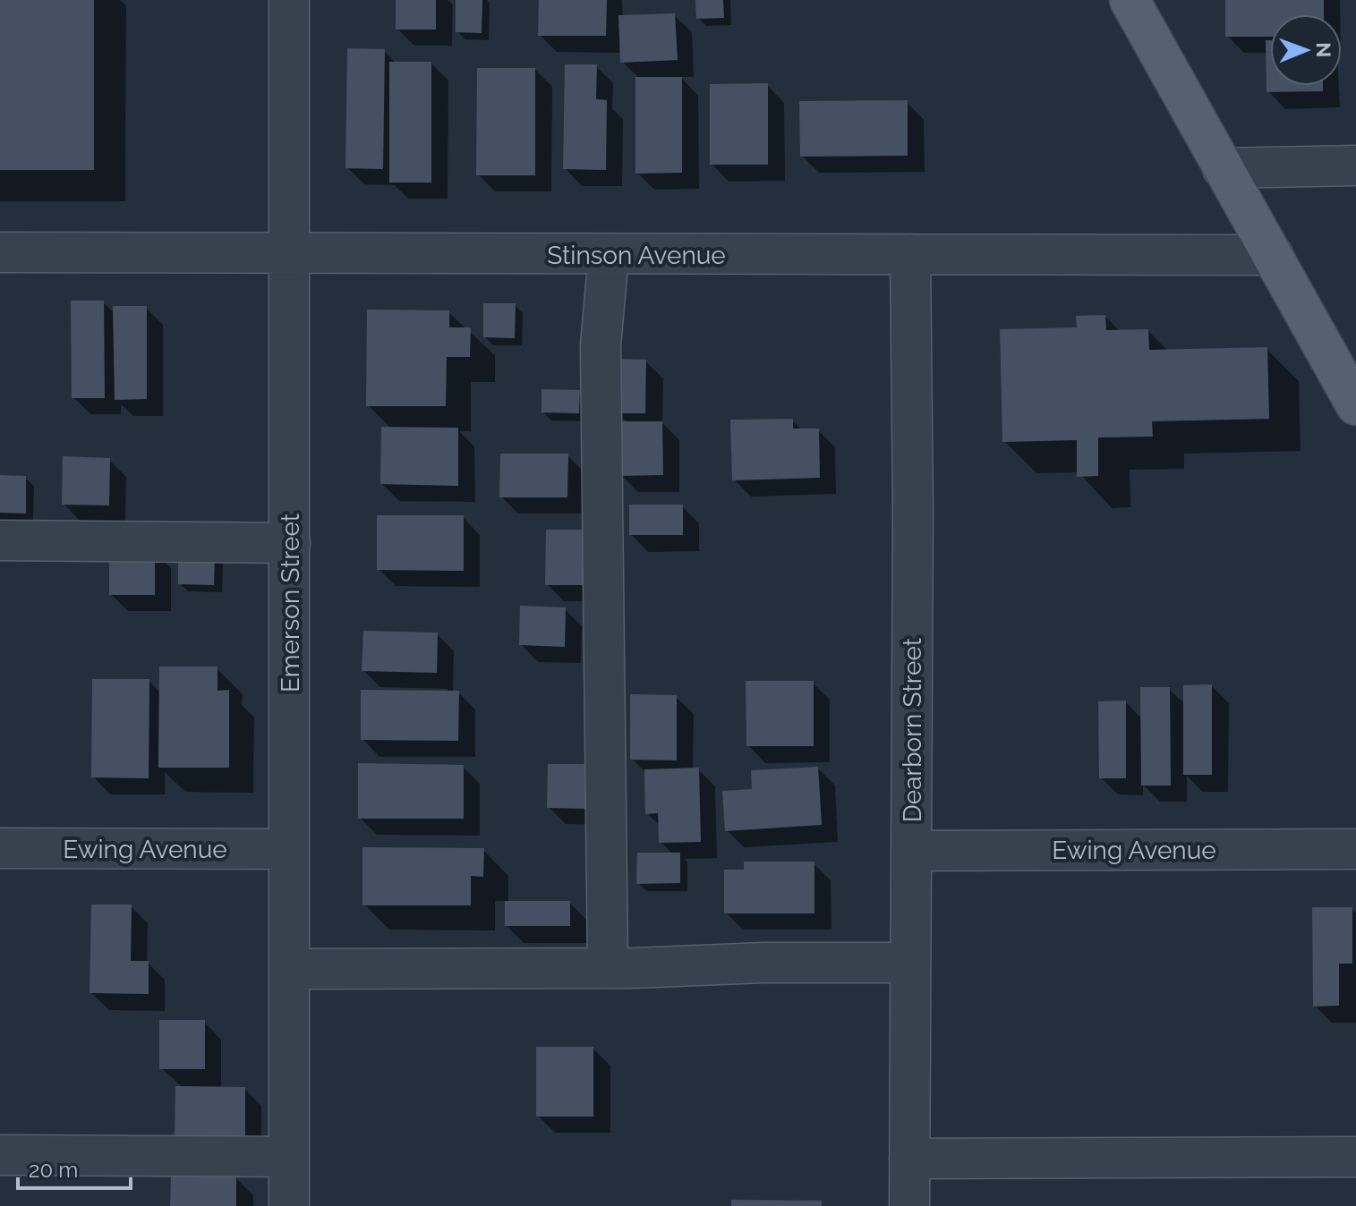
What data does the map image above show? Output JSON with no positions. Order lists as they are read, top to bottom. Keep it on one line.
{"streets":{"street":["Stinson Avenue","Emerson Street","Dearborn Street","Ewing Avenue"]},"crossings":[["Stinson Avenue","Emerson Street"],["Stinson Avenue","Dearborn Street"],["Emerson Street","Ewing Avenue"],["Dearborn Street","Ewing Avenue"]],"scale_bar":"20 m","north":"right"}
